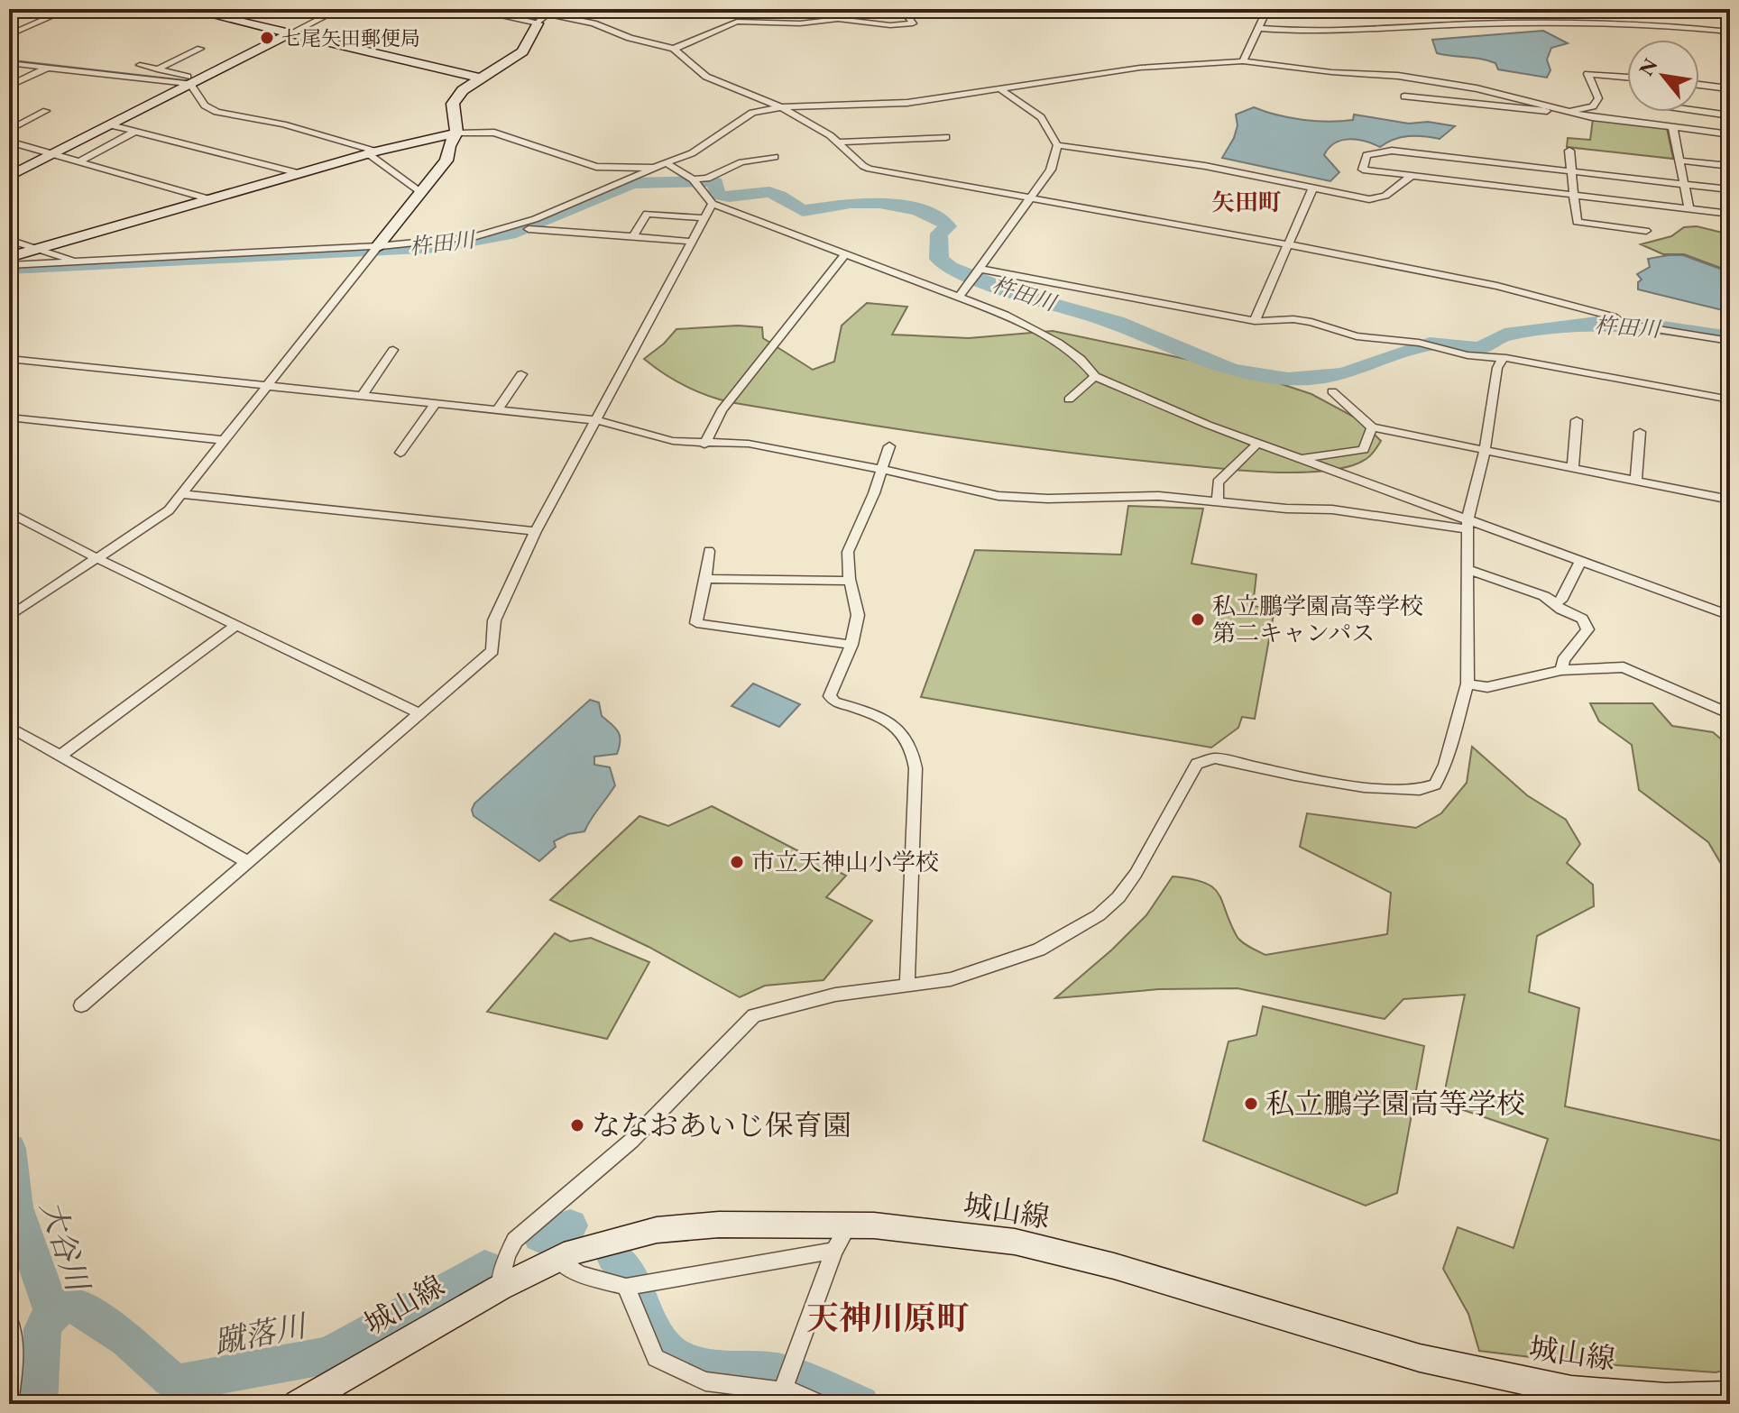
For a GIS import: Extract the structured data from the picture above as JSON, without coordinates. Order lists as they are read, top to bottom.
{
  "streets": {
    "street": ["城山線"]
  },
  "districts": ["矢田町", "天神川原町"],
  "water": ["杵田川", "大谷川", "蹴落川"],
  "places": [
    "七尾矢田郵便局",
    "私立鵬学園高等学校 第二キャンパス",
    "市立天神山小学校",
    "私立鵬学園高等学校",
    "ななおあいじ保育園"
  ],
  "north": "top left"
}
